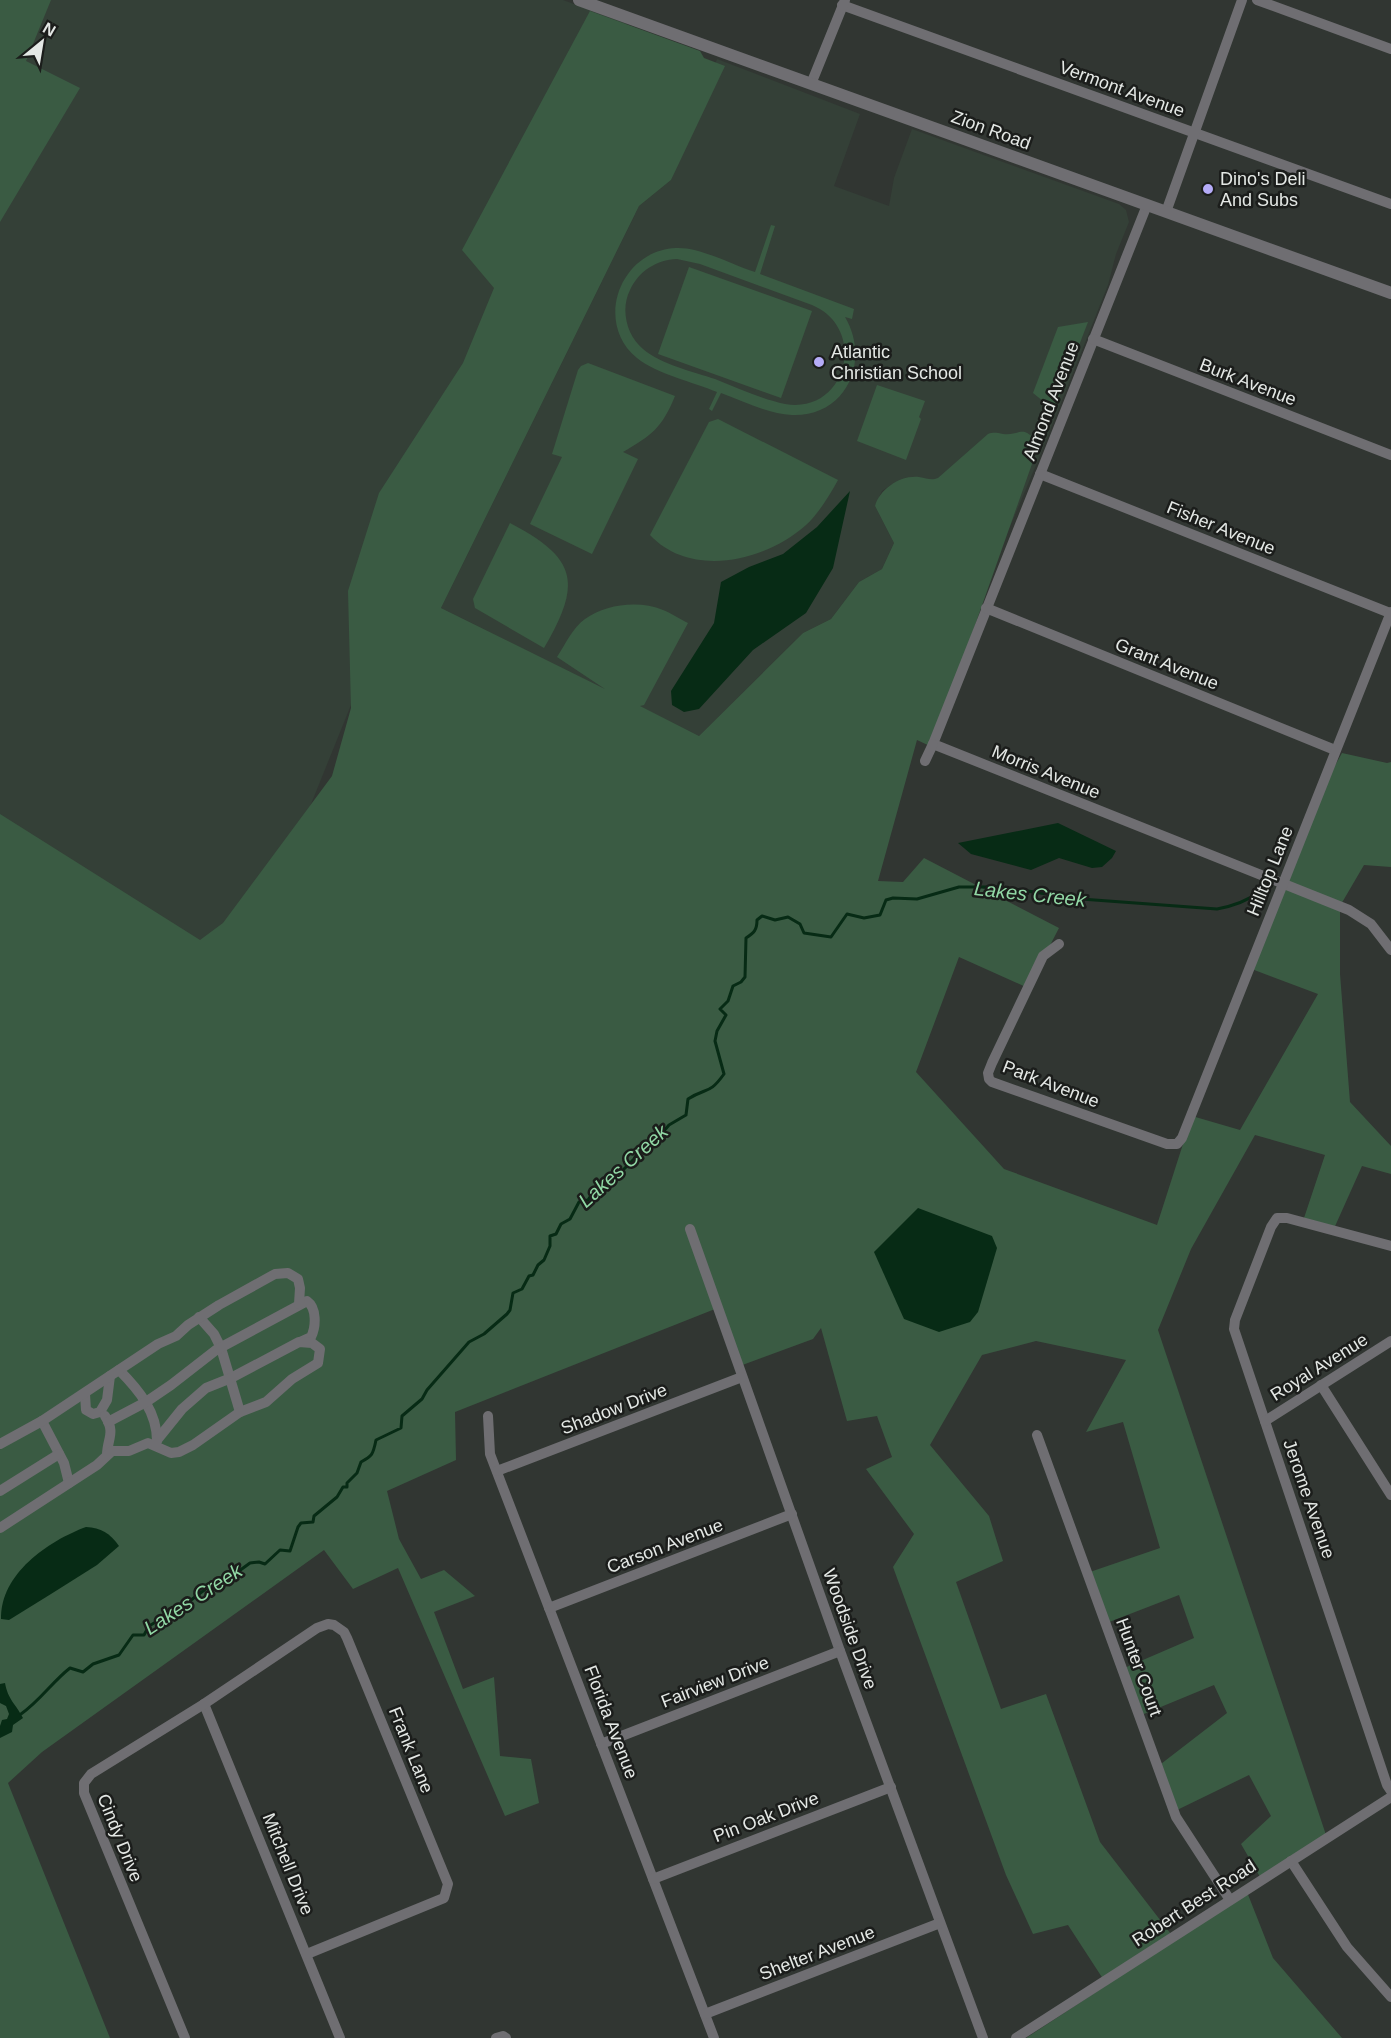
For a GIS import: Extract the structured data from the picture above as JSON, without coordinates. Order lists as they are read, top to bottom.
{
  "streets": {
    "street": [
      "Vermont Avenue",
      "Zion Road",
      "Burk Avenue",
      "Almond Avenue",
      "Fisher Avenue",
      "Grant Avenue",
      "Morris Avenue",
      "Hilltop Lane",
      "Park Avenue",
      "Royal Avenue",
      "Shadow Drive",
      "Jerome Avenue",
      "Carson Avenue",
      "Woodside Drive",
      "Hunter Court",
      "Fairview Drive",
      "Florida Avenue",
      "Frank Lane",
      "Pin Oak Drive",
      "Cindy Drive",
      "Mitchell Drive",
      "Robert Best Road",
      "Shelter Avenue"
    ]
  },
  "crossings": [
    ["Zion Road", "Almond Avenue"],
    ["Burk Avenue", "Almond Avenue"],
    ["Almond Avenue", "Fisher Avenue"],
    ["Almond Avenue", "Grant Avenue"],
    ["Fisher Avenue", "Hilltop Lane"],
    ["Grant Avenue", "Hilltop Lane"],
    ["Morris Avenue", "Hilltop Lane"],
    ["Hilltop Lane", "Park Avenue"],
    ["Royal Avenue", "Jerome Avenue"],
    ["Shadow Drive", "Woodside Drive"],
    ["Shadow Drive", "Florida Avenue"],
    ["Carson Avenue", "Woodside Drive"],
    ["Carson Avenue", "Florida Avenue"],
    ["Woodside Drive", "Fairview Drive"],
    ["Woodside Drive", "Pin Oak Drive"],
    ["Woodside Drive", "Shelter Avenue"],
    ["Hunter Court", "Robert Best Road"],
    ["Fairview Drive", "Florida Avenue"],
    ["Florida Avenue", "Pin Oak Drive"],
    ["Florida Avenue", "Shelter Avenue"],
    ["Frank Lane", "Cindy Drive"],
    ["Frank Lane", "Mitchell Drive"],
    ["Cindy Drive", "Mitchell Drive"]
  ],
  "water": ["Lakes Creek"],
  "places": ["Dino's Deli And Subs", "Atlantic Christian School"],
  "north": "top right"
}
